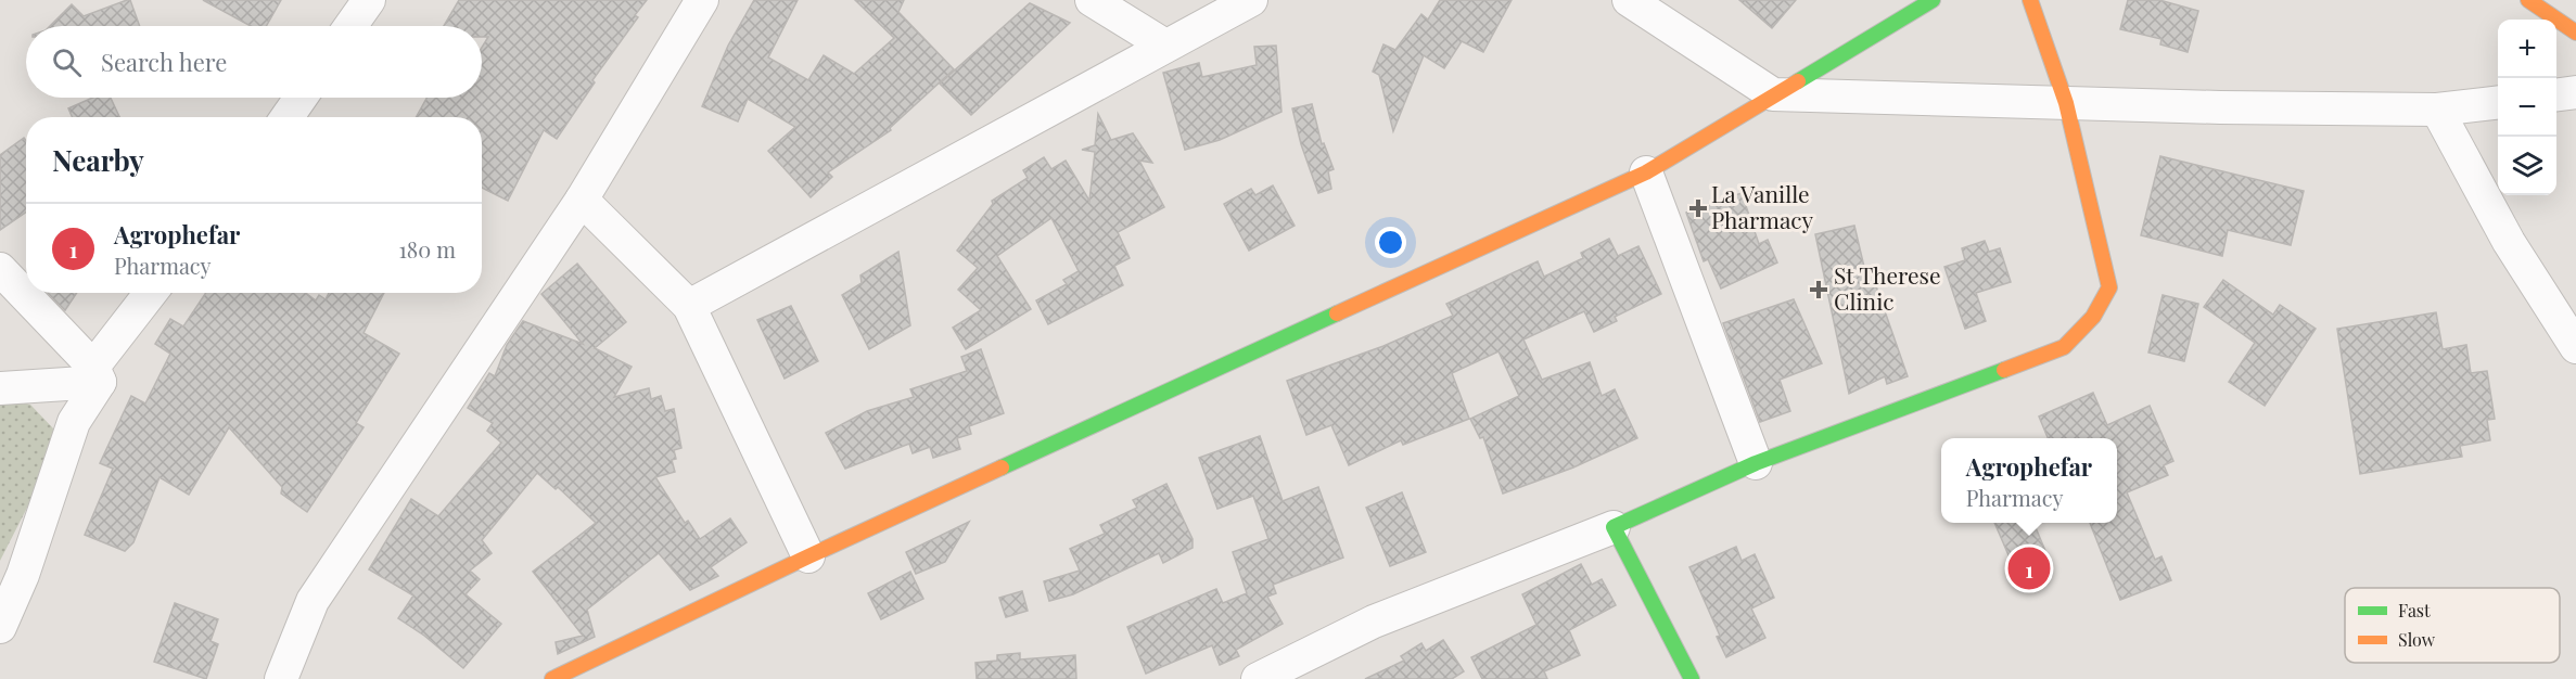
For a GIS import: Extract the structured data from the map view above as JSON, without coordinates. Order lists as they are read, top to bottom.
{
  "places": {
    "health": ["La Vanille Pharmacy", "St Therese Clinic"]
  },
  "legend": ["Fast", "Slow"],
  "page": {
    "map_buttons": ["+", "−"],
    "search": "Search here",
    "heading": "Nearby",
    "list": [
      {
        "mark": "1",
        "name": "Agrophefar",
        "note": "Pharmacy",
        "value": "180 m"
      }
    ],
    "popup": ["Agrophefar", "Pharmacy"],
    "pins": "1"
  }
}
